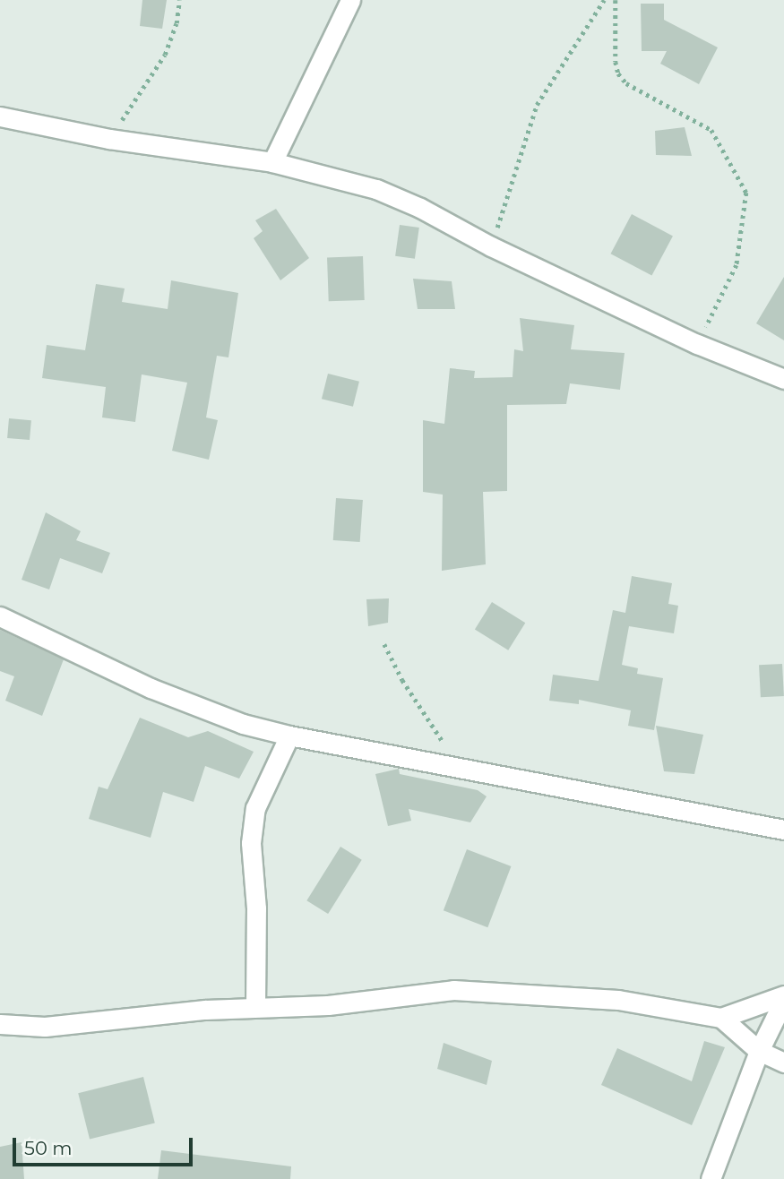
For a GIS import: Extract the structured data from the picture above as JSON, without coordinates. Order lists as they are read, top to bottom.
{
  "scale_bar": "50 m"
}
